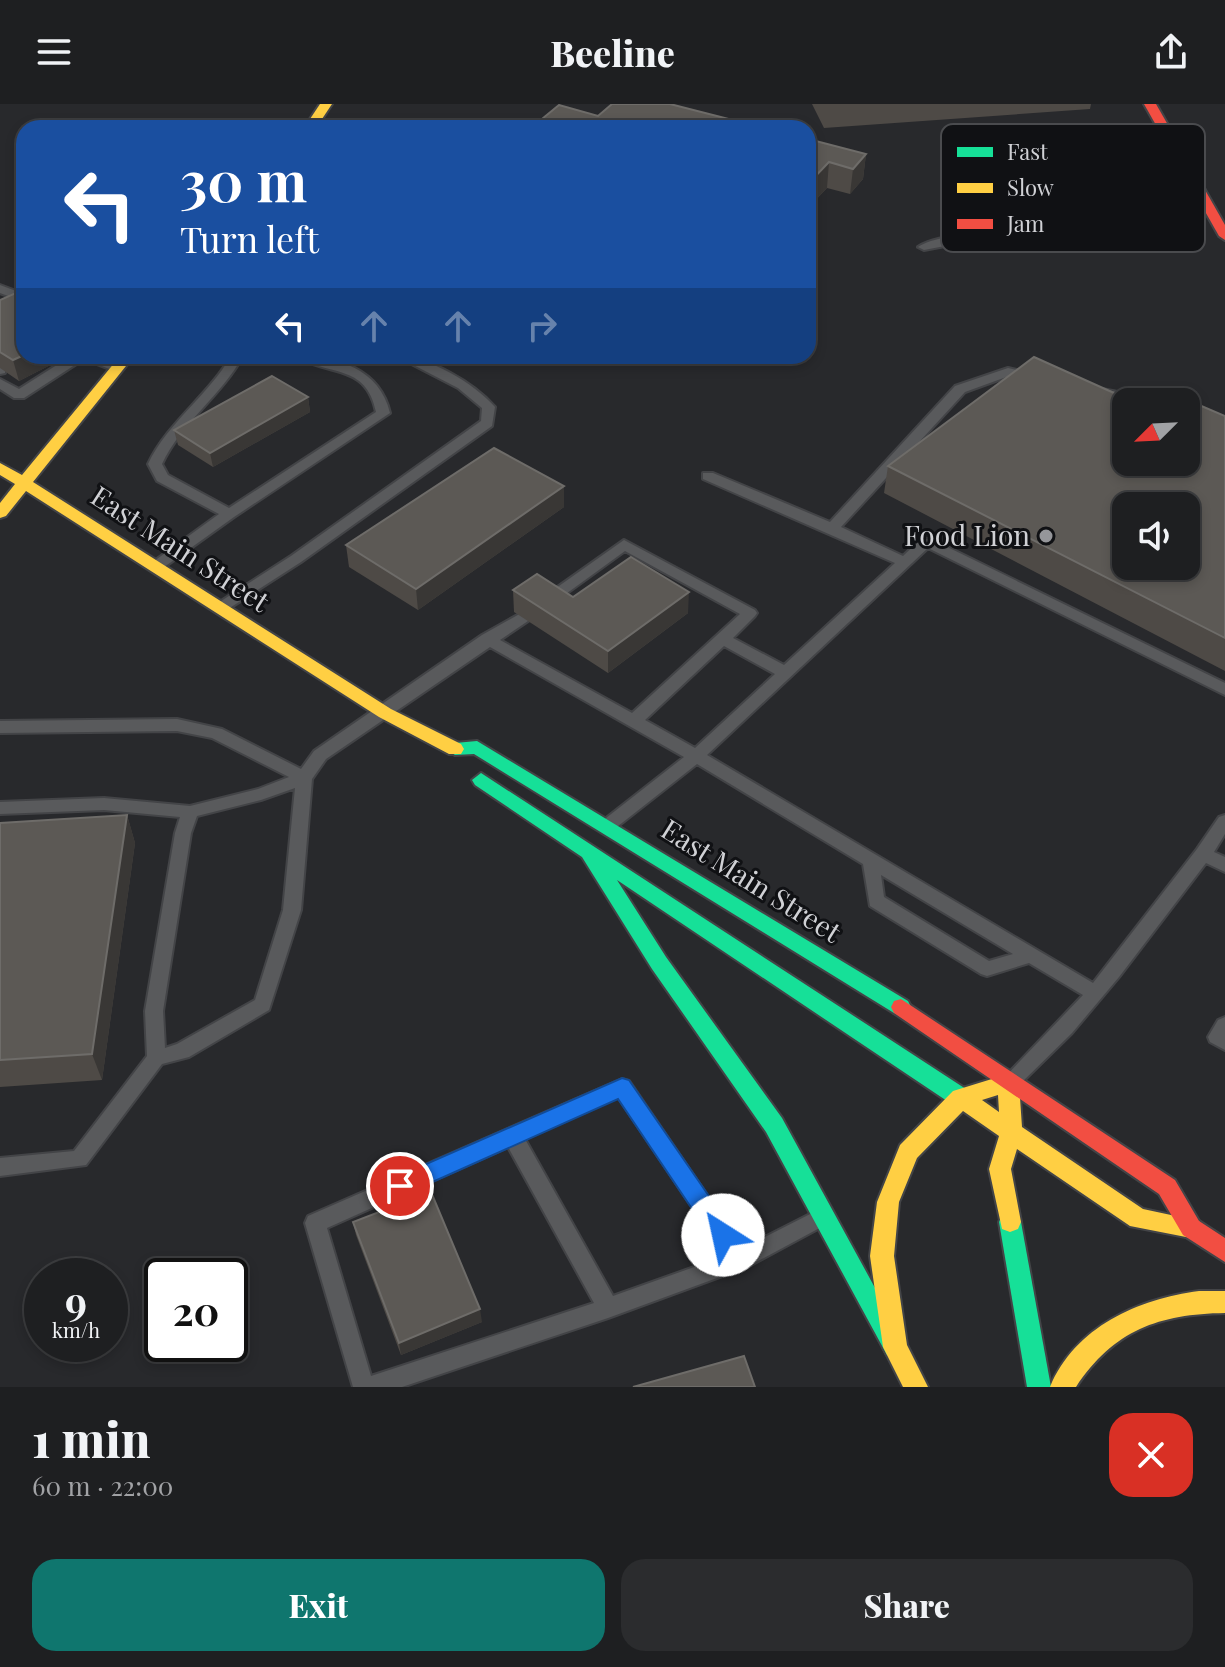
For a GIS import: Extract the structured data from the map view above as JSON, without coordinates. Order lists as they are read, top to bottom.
{
  "streets": {
    "main road": ["East Main Street"]
  },
  "places": ["Food Lion"],
  "legend": ["Fast", "Slow", "Jam"],
  "north": "bottom left",
  "page": {
    "header": "Beeline",
    "turn": ["30 m", "Turn left"],
    "speed": "9 km/h",
    "limit": "20",
    "heading": ["1 min", "60 m · 22:00"],
    "buttons": ["Exit", "Share"]
  }
}
